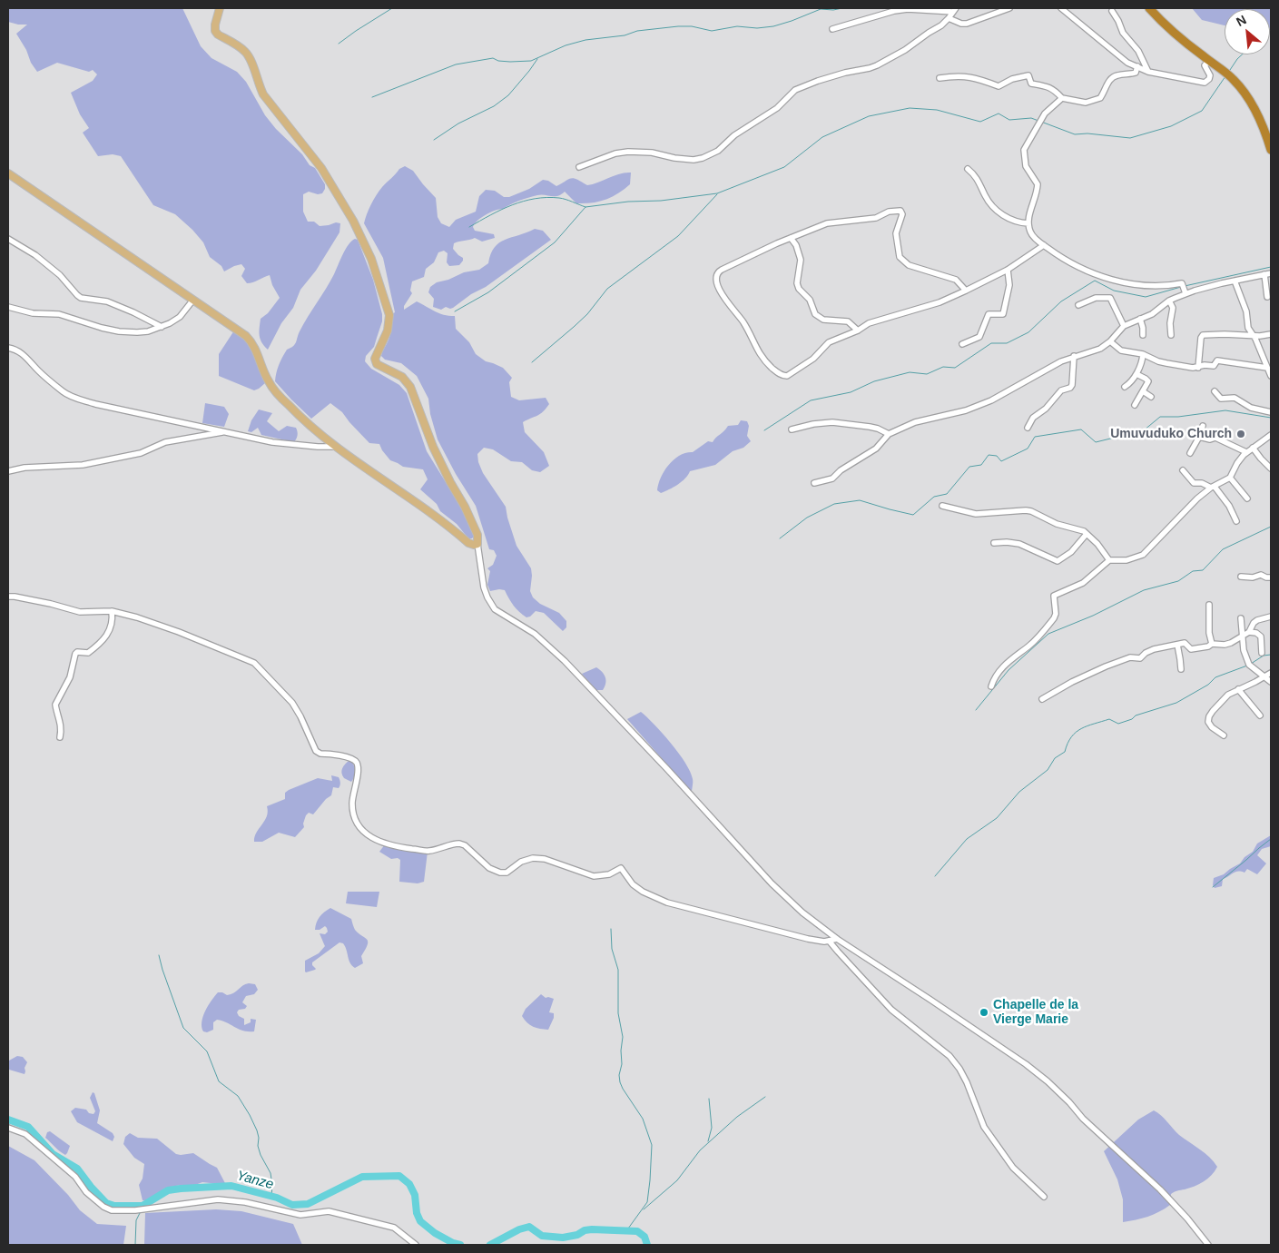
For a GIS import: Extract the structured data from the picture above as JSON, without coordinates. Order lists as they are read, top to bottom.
{
  "water": ["Yanze"],
  "places": ["Umuvuduko Church", "Chapelle de la Vierge Marie"],
  "north": "top left"
}
